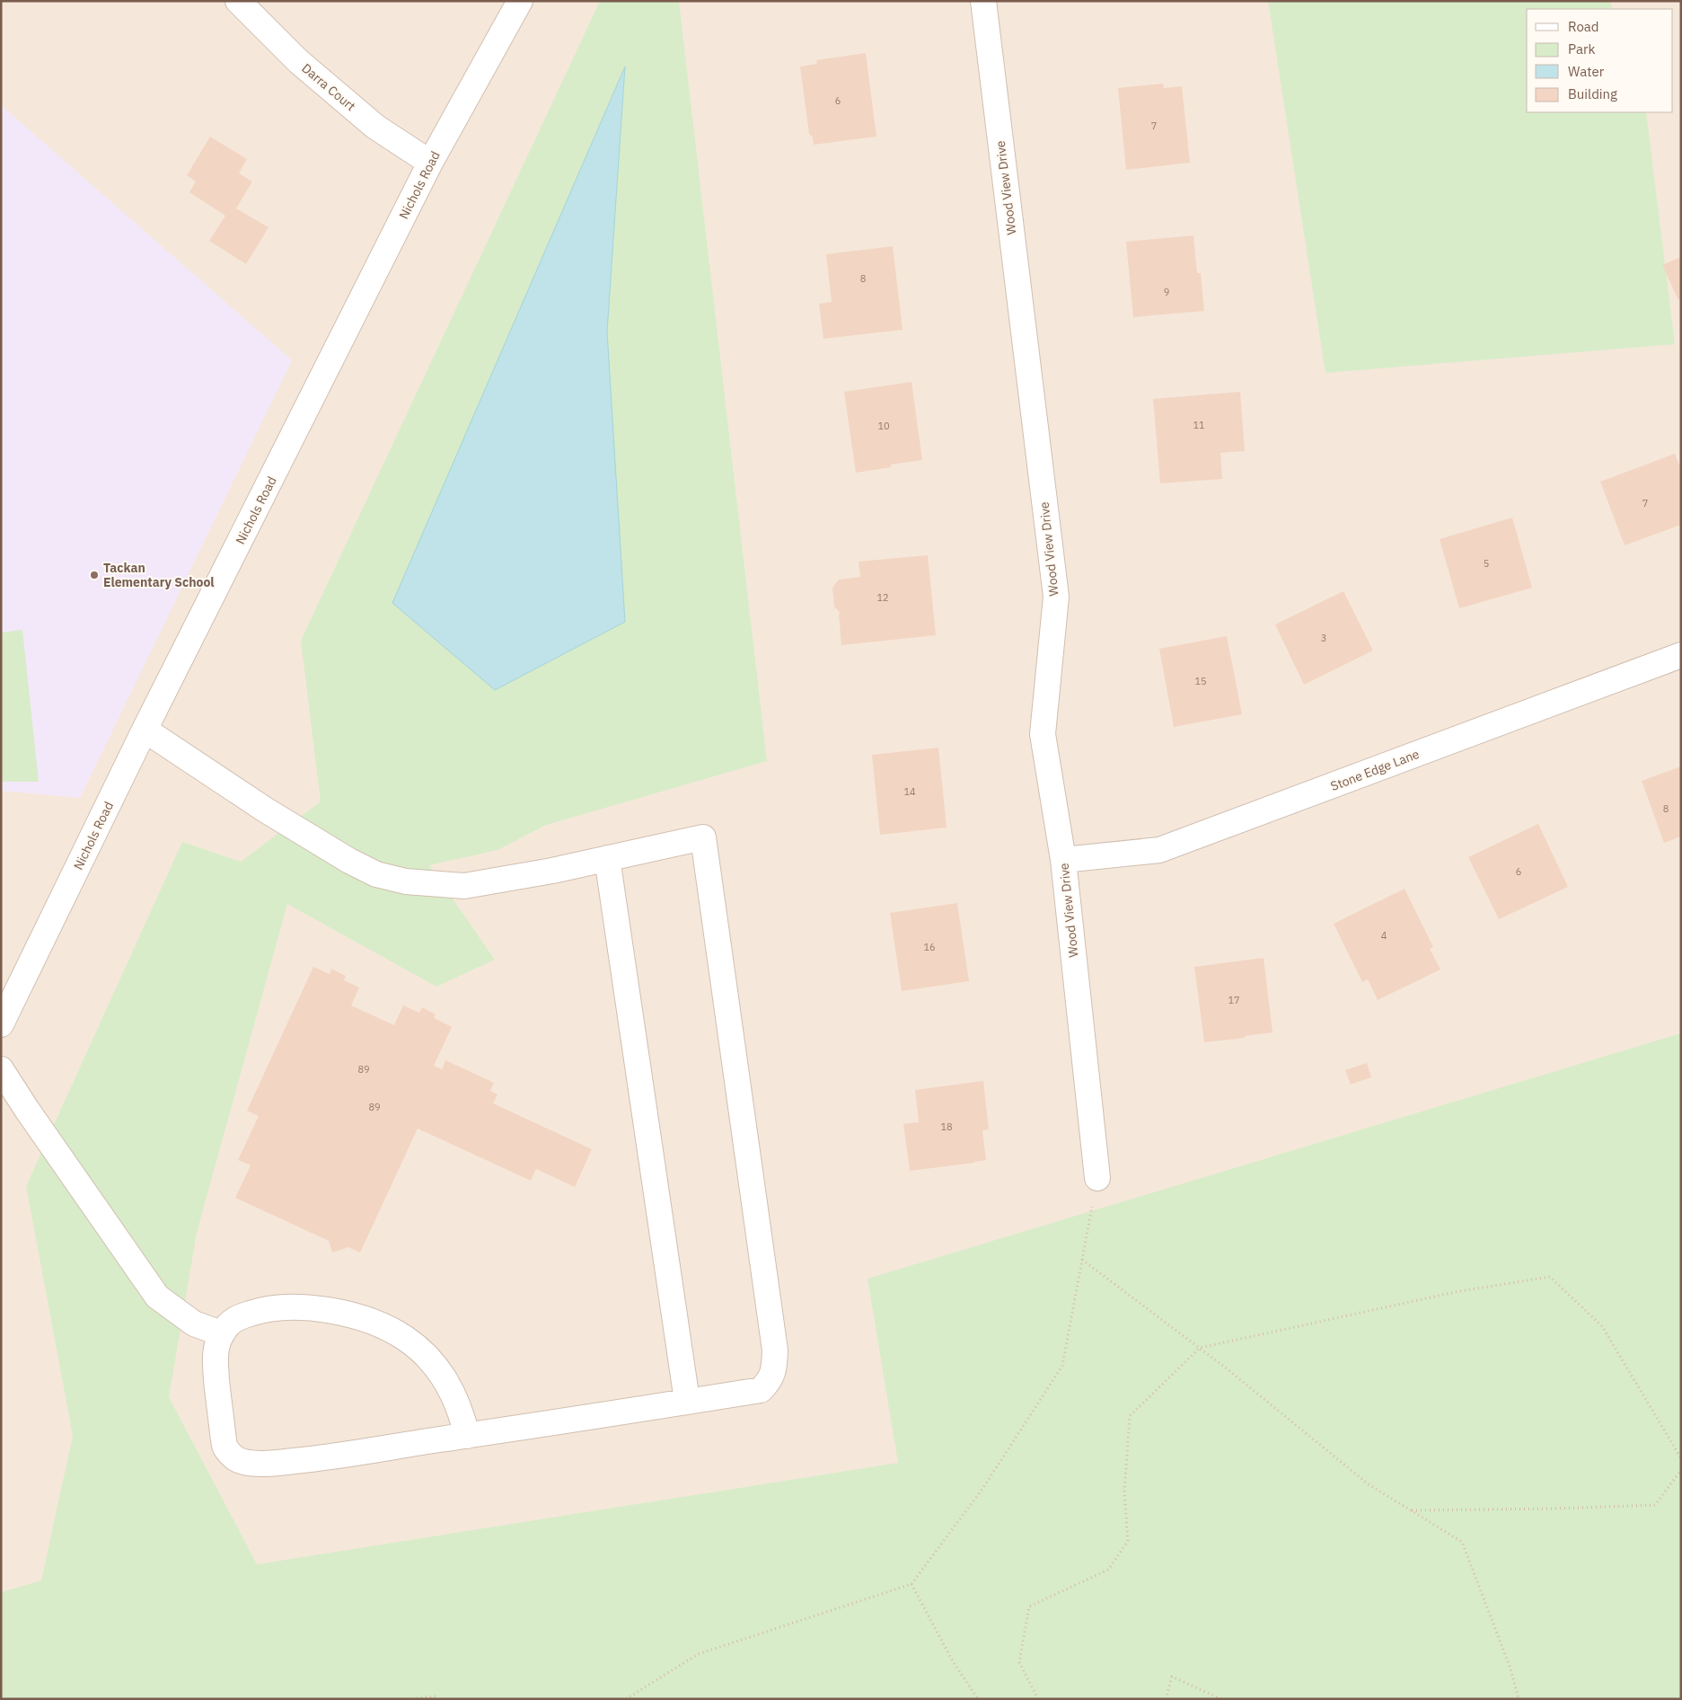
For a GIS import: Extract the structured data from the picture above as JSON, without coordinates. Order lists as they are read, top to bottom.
{
  "streets": {
    "street": [
      "Darra Court",
      "Nichols Road",
      "Wood View Drive",
      "Stone Edge Lane"
    ]
  },
  "crossings": [
    ["Darra Court", "Nichols Road"],
    ["Wood View Drive", "Stone Edge Lane"]
  ],
  "places": ["Tackan Elementary School"],
  "house_numbers": [
    "6",
    "7",
    "8",
    "9",
    "11",
    "10",
    "7",
    "5",
    "12",
    "3",
    "15",
    "14",
    "8",
    "6",
    "4",
    "16",
    "17",
    "89",
    "89",
    "18"
  ],
  "legend": [
    "Road",
    "Park",
    "Water",
    "Building"
  ]
}
